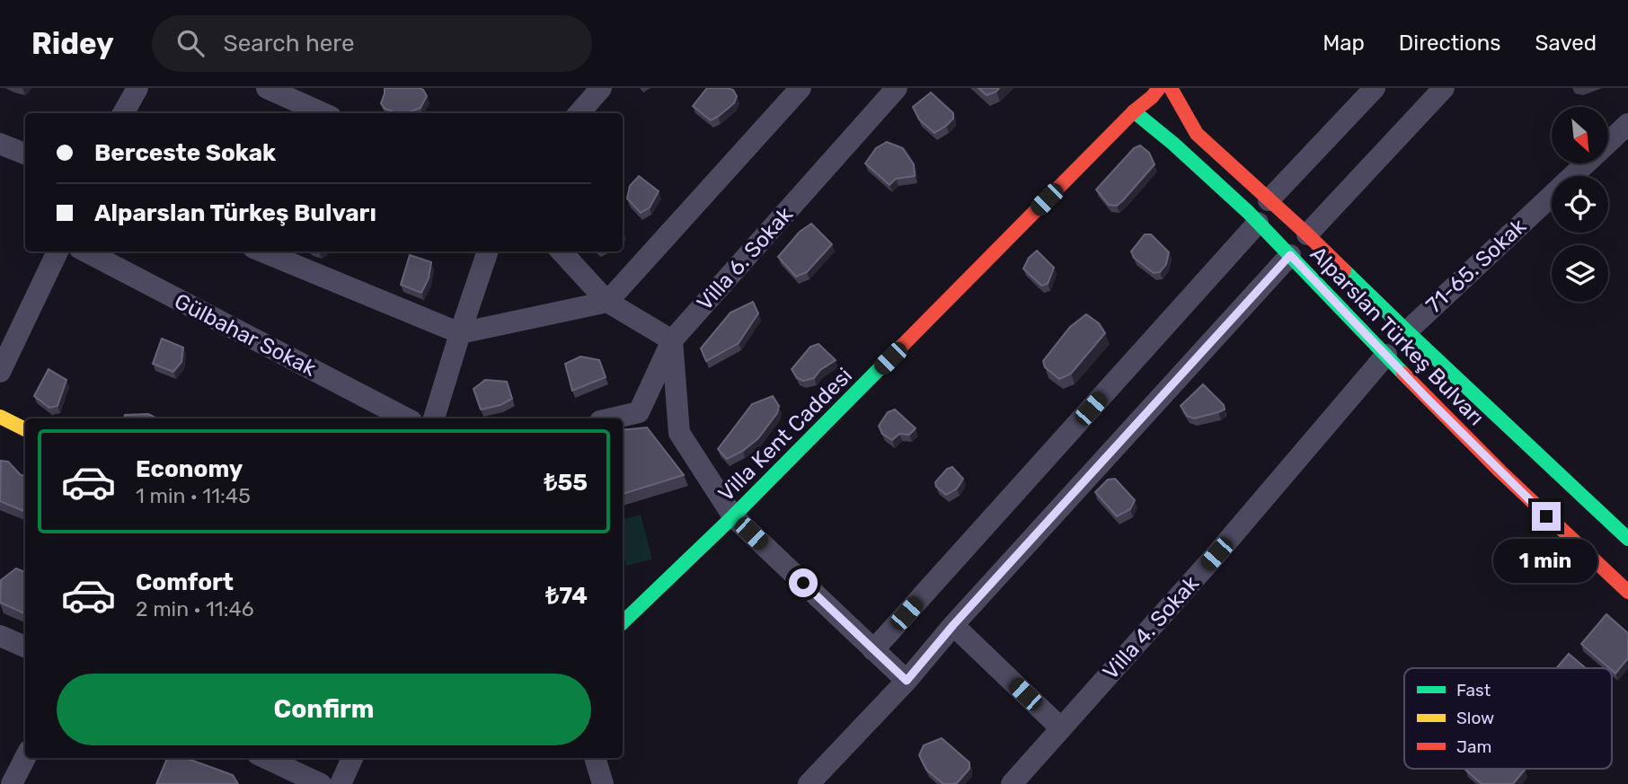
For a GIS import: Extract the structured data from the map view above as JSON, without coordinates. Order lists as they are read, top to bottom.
{
  "streets": {
    "street": [
      "Villa 6. Sokak",
      "71-65. Sokak",
      "Gülbahar Sokak",
      "Alparslan Türkeş Bulvarı",
      "Villa Kent Caddesi",
      "Villa 4. Sokak"
    ]
  },
  "crossings": [
    ["71-65. Sokak", "Alparslan Türkeş Bulvarı"],
    ["Alparslan Türkeş Bulvarı", "Villa Kent Caddesi"],
    ["Alparslan Türkeş Bulvarı", "Villa 4. Sokak"]
  ],
  "legend": ["Fast", "Slow", "Jam"],
  "north": "bottom right",
  "page": {
    "header": "Ridey",
    "search": "Search here",
    "nav": ["Map", "Directions", "Saved"],
    "banner": ["Berceste Sokak", "Alparslan Türkeş Bulvarı"],
    "list": [
      {
        "name": "Economy",
        "note": "1 min · 11:45",
        "value": "₺55"
      },
      {
        "name": "Comfort",
        "note": "2 min · 11:46",
        "value": "₺74"
      }
    ],
    "bubble": "1 min",
    "buttons": "Confirm"
  }
}
